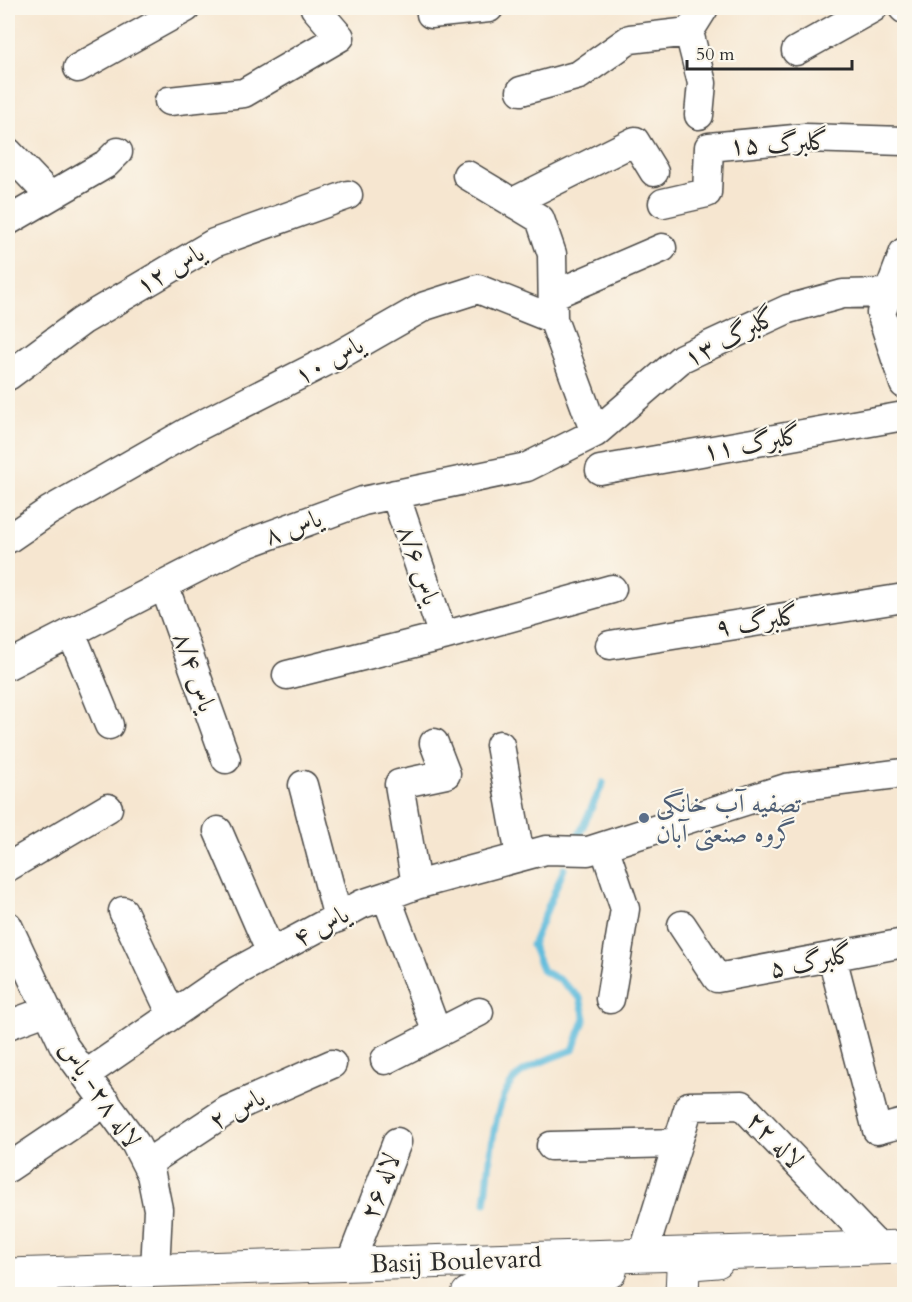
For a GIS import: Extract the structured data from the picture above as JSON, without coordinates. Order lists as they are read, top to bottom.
{
  "streets": {
    "main road": ["Basij Boulevard"],
    "street": [
      "گلبرگ ۱۵",
      "یاس ۱۲",
      "گلبرگ ۱۳",
      "یاس ۱۰",
      "گلبرگ ۱۱",
      "یاس ۸",
      "یاس ۸/۶",
      "گلبرگ ۹",
      "یاس ۸/۴",
      "یاس ۴",
      "گلبرگ ۵",
      "لاله ۲۸- یاس",
      "یاس ۲",
      "لاله ۲۲",
      "لاله ۲۶"
    ]
  },
  "crossings": [
    ["گلبرگ ۱۳", "یاس ۸"],
    ["یاس ۸", "یاس ۸/۶"],
    ["یاس ۸", "یاس ۸/۴"],
    ["یاس ۴", "لاله ۲۸- یاس"],
    ["لاله ۲۸- یاس", "یاس ۲"],
    ["لاله ۲۸- یاس", "Basij Boulevard"],
    ["لاله ۲۲", "Basij Boulevard"],
    ["لاله ۲۶", "Basij Boulevard"]
  ],
  "places": ["تصفیه آب خانگی گروه صنعتی آبان"],
  "scale_bar": "50 m"
}
